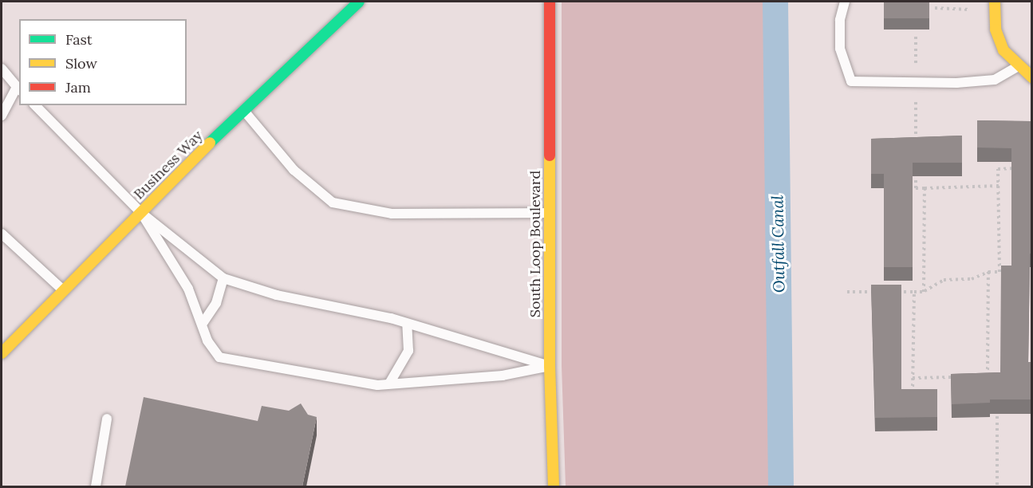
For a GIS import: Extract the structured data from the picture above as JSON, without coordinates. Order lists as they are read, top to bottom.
{
  "streets": {
    "street": ["Business Way", "South Loop Boulevard"]
  },
  "water": ["Outfall Canal"],
  "legend": ["Fast", "Slow", "Jam"]
}
